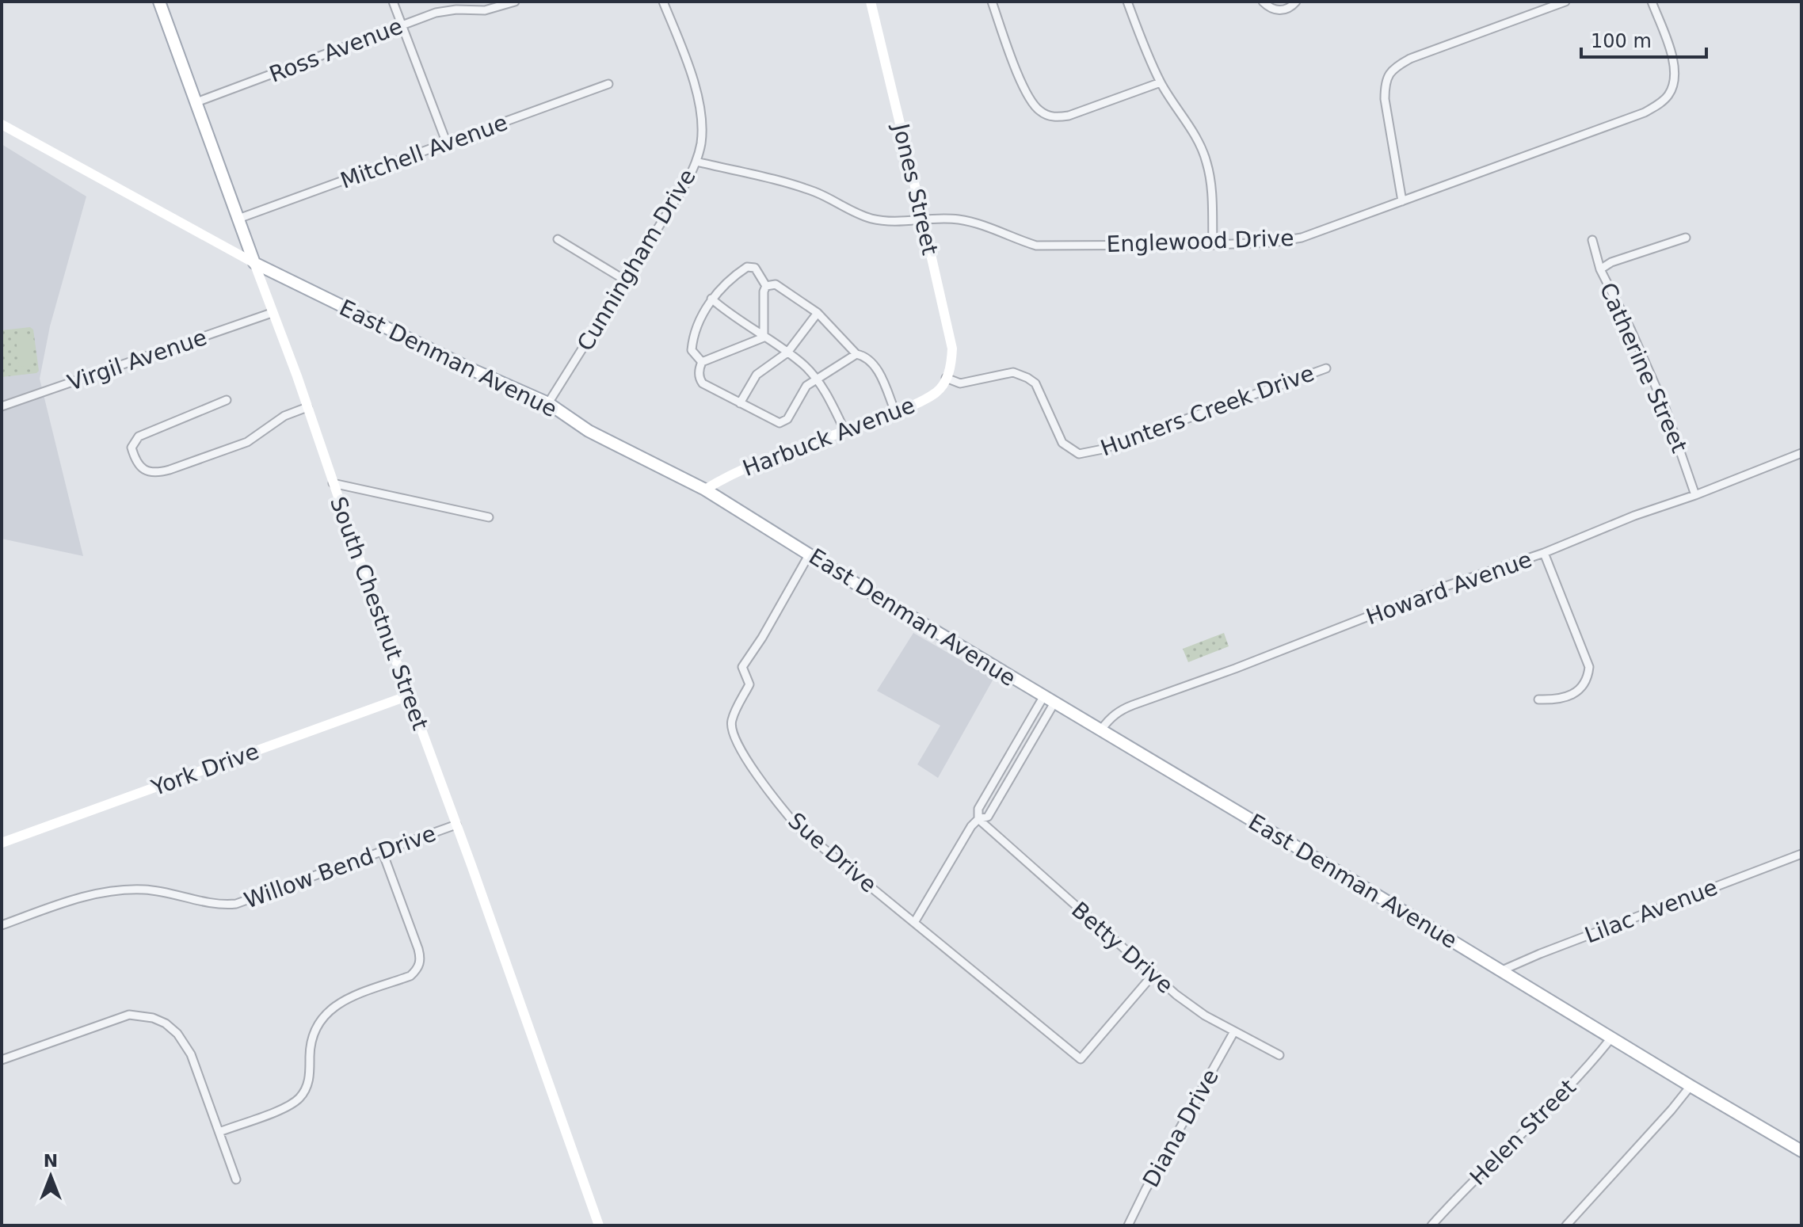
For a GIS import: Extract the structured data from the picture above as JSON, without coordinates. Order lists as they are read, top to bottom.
{
  "streets": {
    "main road": [
      "Jones Street",
      "East Denman Avenue",
      "Harbuck Avenue",
      "South Chestnut Street",
      "York Drive"
    ],
    "street": [
      "Ross Avenue",
      "Mitchell Avenue",
      "Englewood Drive",
      "Cunningham Drive",
      "Virgil Avenue",
      "Catherine Street",
      "Hunters Creek Drive",
      "Howard Avenue",
      "Sue Drive",
      "Willow Bend Drive",
      "Lilac Avenue",
      "Betty Drive",
      "Diana Drive",
      "Helen Street"
    ]
  },
  "crossings": [
    ["Ross Avenue", "South Chestnut Street"],
    ["Mitchell Avenue", "South Chestnut Street"],
    ["Jones Street", "Englewood Drive"],
    ["Jones Street", "Hunters Creek Drive"],
    ["Jones Street", "Harbuck Avenue"],
    ["Englewood Drive", "Cunningham Drive"],
    ["Cunningham Drive", "East Denman Avenue"],
    ["East Denman Avenue", "Harbuck Avenue"],
    ["East Denman Avenue", "Howard Avenue"],
    ["East Denman Avenue", "South Chestnut Street"],
    ["East Denman Avenue", "Sue Drive"],
    ["East Denman Avenue", "Lilac Avenue"],
    ["East Denman Avenue", "Helen Street"],
    ["Virgil Avenue", "South Chestnut Street"],
    ["Catherine Street", "Howard Avenue"],
    ["Hunters Creek Drive", "Harbuck Avenue"],
    ["South Chestnut Street", "York Drive"],
    ["South Chestnut Street", "Willow Bend Drive"],
    ["Sue Drive", "Betty Drive"],
    ["Betty Drive", "Diana Drive"]
  ],
  "scale_bar": "100 m",
  "north": "top"
}
